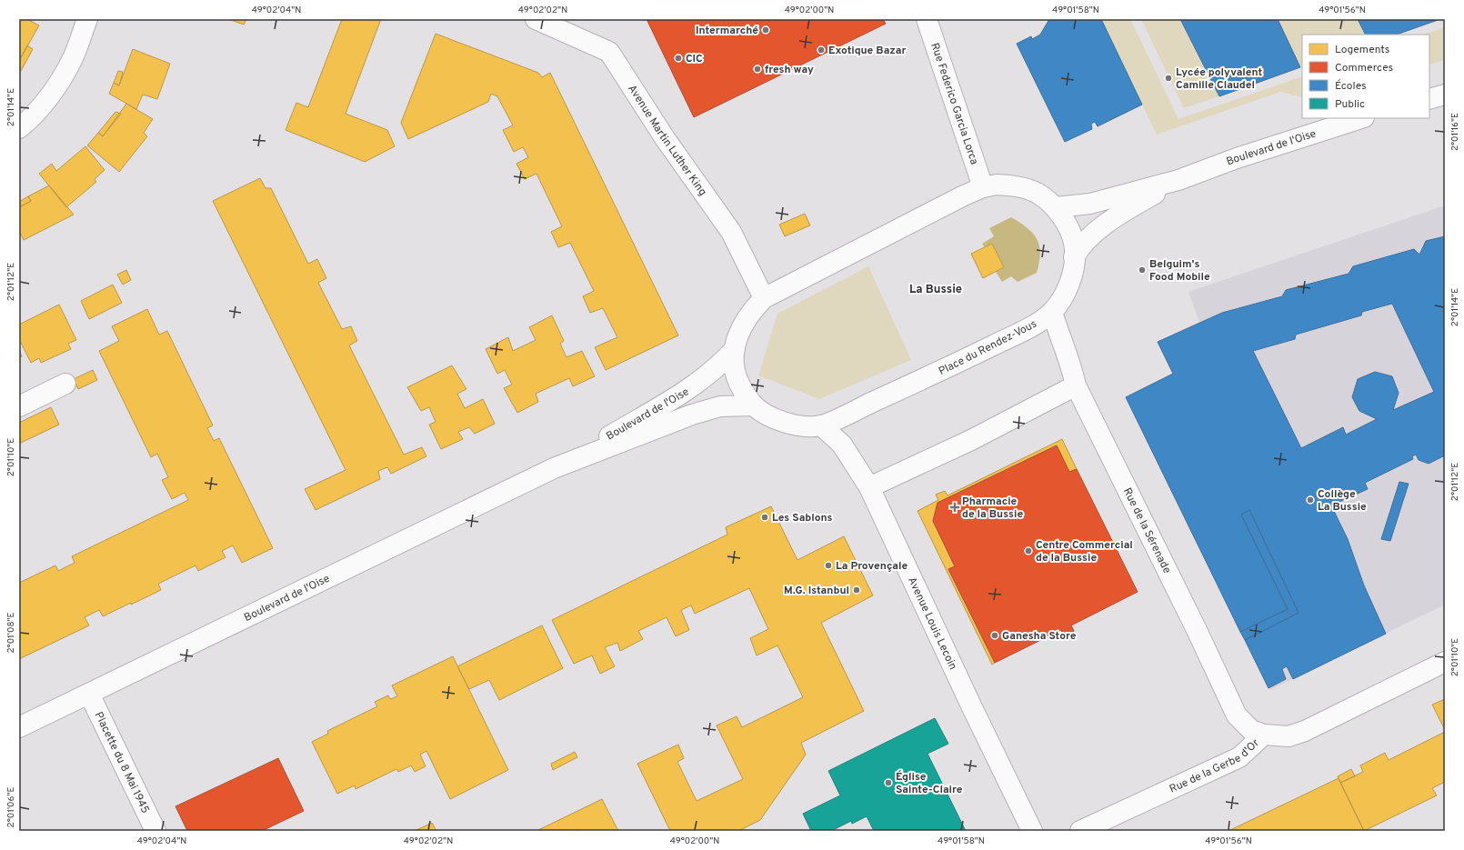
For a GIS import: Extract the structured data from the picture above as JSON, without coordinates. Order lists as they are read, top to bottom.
{
  "streets": {
    "street": [
      "Rue Federico Garcia Lorca",
      "Avenue Martin Luther King",
      "Boulevard de l'Oise",
      "Place du Rendez-Vous",
      "Rue de la Sérenade",
      "Avenue Louis Lecoin",
      "Placette du 8 Mai 1945",
      "Rue de la Gerbe d'Or"
    ]
  },
  "crossings": [
    ["Rue Federico Garcia Lorca", "Place du Rendez-Vous"],
    ["Avenue Martin Luther King", "Place du Rendez-Vous"],
    ["Boulevard de l'Oise", "Place du Rendez-Vous"],
    ["Boulevard de l'Oise", "Placette du 8 Mai 1945"],
    ["Place du Rendez-Vous", "Rue de la Sérenade"],
    ["Place du Rendez-Vous", "Avenue Louis Lecoin"],
    ["Rue de la Sérenade", "Rue de la Gerbe d'Or"]
  ],
  "districts": ["La Bussie"],
  "places": {
    "other": [
      "Intermarché",
      "Exotique Bazar",
      "CIC",
      "fresh way",
      "Lycée polyvalent Camille Claudel",
      "Belguim's Food Mobile",
      "Collège La Bussie",
      "Les Sablons",
      "Centre Commercial de la Bussie",
      "La Provençale",
      "M.G. Istanbul",
      "Ganesha Store",
      "Église Sainte-Claire"
    ],
    "health": ["Pharmacie de la Bussie"]
  },
  "legend": [
    "Logements",
    "Commerces",
    "Écoles",
    "Public"
  ],
  "coordinates": [
    "49°02'04\"N",
    "49°02'02\"N",
    "49°02'00\"N",
    "49°01'58\"N",
    "49°01'56\"N",
    "2°01'14\"E",
    "2°01'16\"E",
    "2°01'12\"E",
    "2°01'10\"E",
    "2°01'08\"E",
    "2°01'06\"E"
  ]
}
